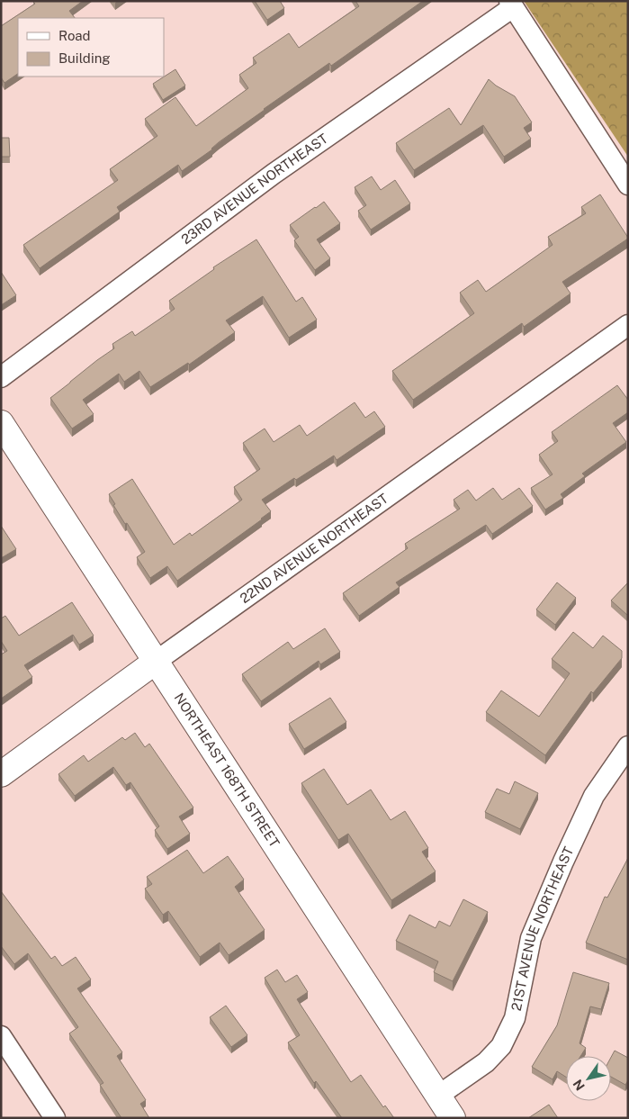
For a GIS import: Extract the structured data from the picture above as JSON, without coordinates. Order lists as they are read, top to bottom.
{
  "streets": {
    "street": [
      "23RD AVENUE NORTHEAST",
      "22ND AVENUE NORTHEAST",
      "NORTHEAST 168TH STREET",
      "21ST AVENUE NORTHEAST"
    ]
  },
  "crossings": [
    ["22ND AVENUE NORTHEAST", "NORTHEAST 168TH STREET"],
    ["NORTHEAST 168TH STREET", "21ST AVENUE NORTHEAST"]
  ],
  "legend": ["Road", "Building"],
  "north": "bottom left"
}
